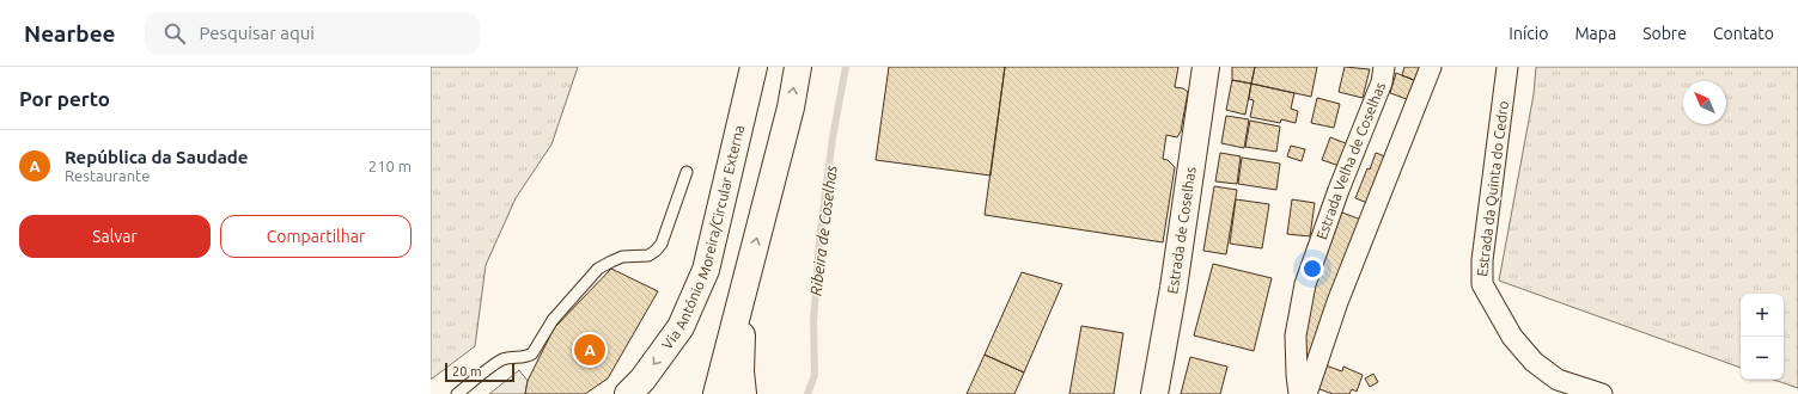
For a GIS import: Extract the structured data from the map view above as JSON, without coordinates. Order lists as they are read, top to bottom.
{
  "streets": {
    "main road": ["Estrada de Coselhas", "Via António Moreira/Circular Externa"],
    "street": ["Estrada Velha de Coselhas", "Estrada da Quinta do Cedro"]
  },
  "water": ["Ribeira de Coselhas"],
  "scale_bar": "20 m",
  "north": "top left",
  "page": {
    "header": "Nearbee",
    "search": "Pesquisar aqui",
    "nav": [
      "Início",
      "Mapa",
      "Sobre",
      "Contato"
    ],
    "heading": "Por perto",
    "list": [
      {
        "mark": "A",
        "name": "República da Saudade",
        "note": "Restaurante",
        "value": "210 m"
      }
    ],
    "buttons": ["Salvar", "Compartilhar"],
    "map_buttons": ["+", "−"],
    "pins": "A",
    "scale": "20 m"
  }
}
